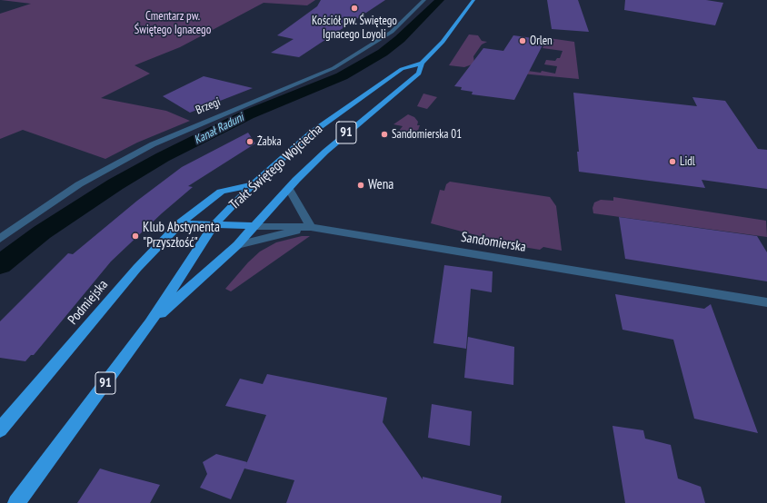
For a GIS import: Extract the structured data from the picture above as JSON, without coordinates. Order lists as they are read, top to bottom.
{
  "streets": {
    "main road": [
      "91",
      "Trakt Świętego Wojciecha",
      "Sandomierska",
      "Podmiejska"
    ],
    "street": ["Brzegi"]
  },
  "crossings": [
    ["Trakt Świętego Wojciecha", "Sandomierska"],
    ["Trakt Świętego Wojciecha", "Podmiejska"]
  ],
  "water": ["Kanał Raduni"],
  "parks": ["Cmentarz pw. Świętego Ignacego"],
  "places": [
    "Kościół pw. Świętego Ignacego Loyoli",
    "Orlen",
    "Sandomierska 01",
    "Żabka",
    "Lidl",
    "Wena",
    "Klub Abstynenta \"Przyszłość\""
  ]
}
